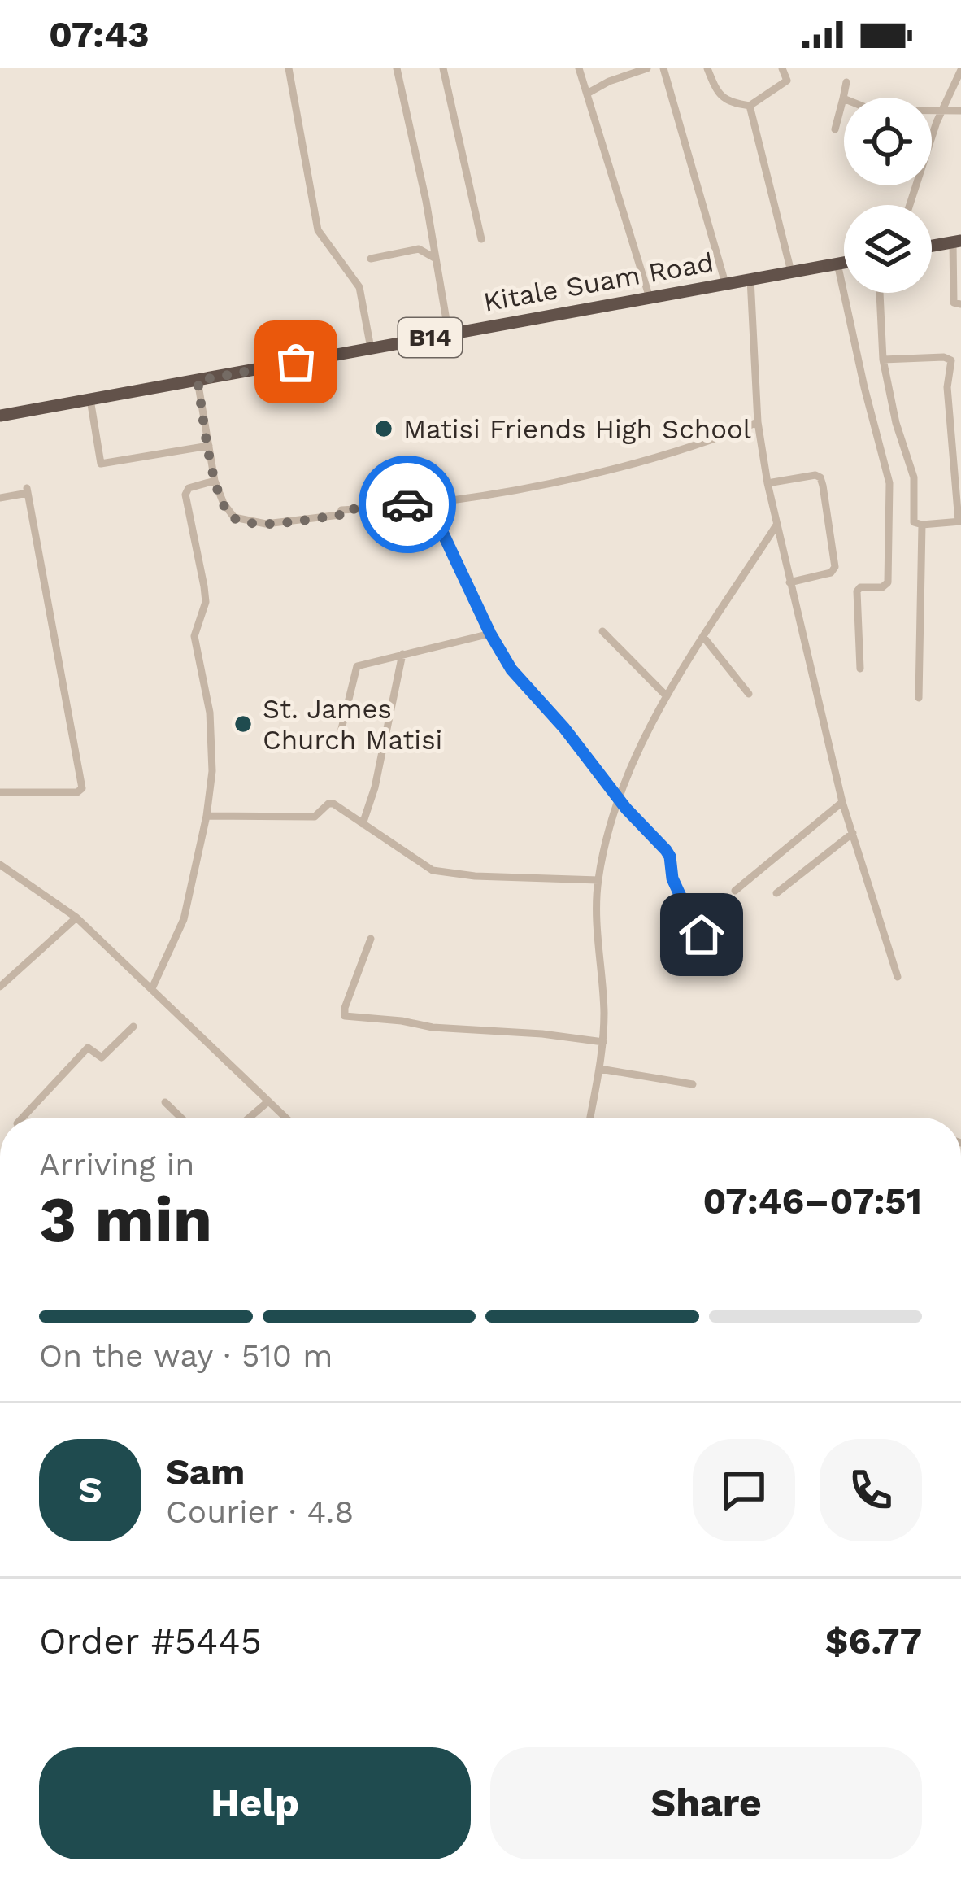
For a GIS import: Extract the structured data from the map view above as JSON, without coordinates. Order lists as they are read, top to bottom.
{
  "streets": {
    "highway": ["Kitale Suam Road", "B14"]
  },
  "places": ["Matisi Friends High School", "St. James Church Matisi"],
  "page": {
    "status": "07:43",
    "heading": ["3 min", "Arriving in", "07:46–07:51"],
    "panel": [
      "Sam",
      "Courier · 4.8",
      "Order #5445",
      "$6.77"
    ],
    "bar": "On the way · 510 m",
    "round": "S",
    "buttons": ["Help", "Share"]
  }
}
